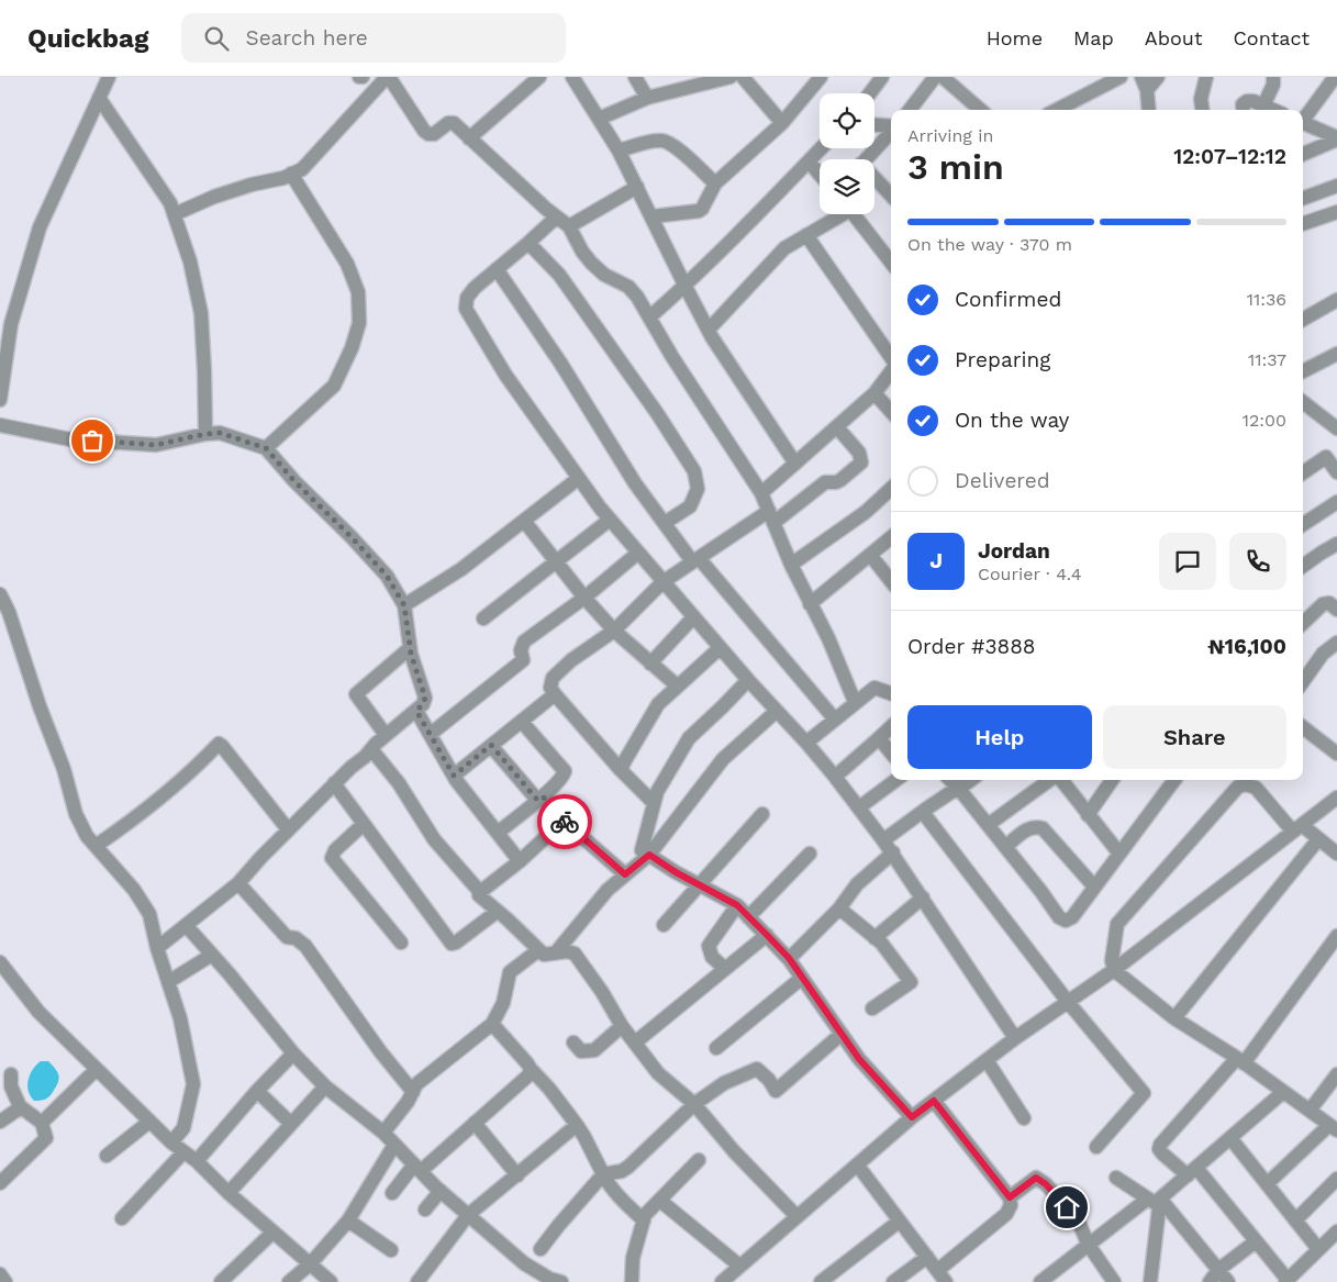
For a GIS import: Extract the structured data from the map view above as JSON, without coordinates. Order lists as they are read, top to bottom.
{
  "page": {
    "header": "Quickbag",
    "search": "Search here",
    "nav": [
      "Home",
      "Map",
      "About",
      "Contact"
    ],
    "heading": ["3 min", "Arriving in", "12:07–12:12"],
    "panel": [
      "Jordan",
      "Courier · 4.4",
      "Order #3888",
      "₦16,100"
    ],
    "bar": "On the way · 370 m",
    "list": [
      ["Confirmed", "11:36"],
      ["Preparing", "11:37"],
      ["On the way", "12:00"],
      "Delivered"
    ],
    "round": "J",
    "buttons": ["Help", "Share"]
  }
}
